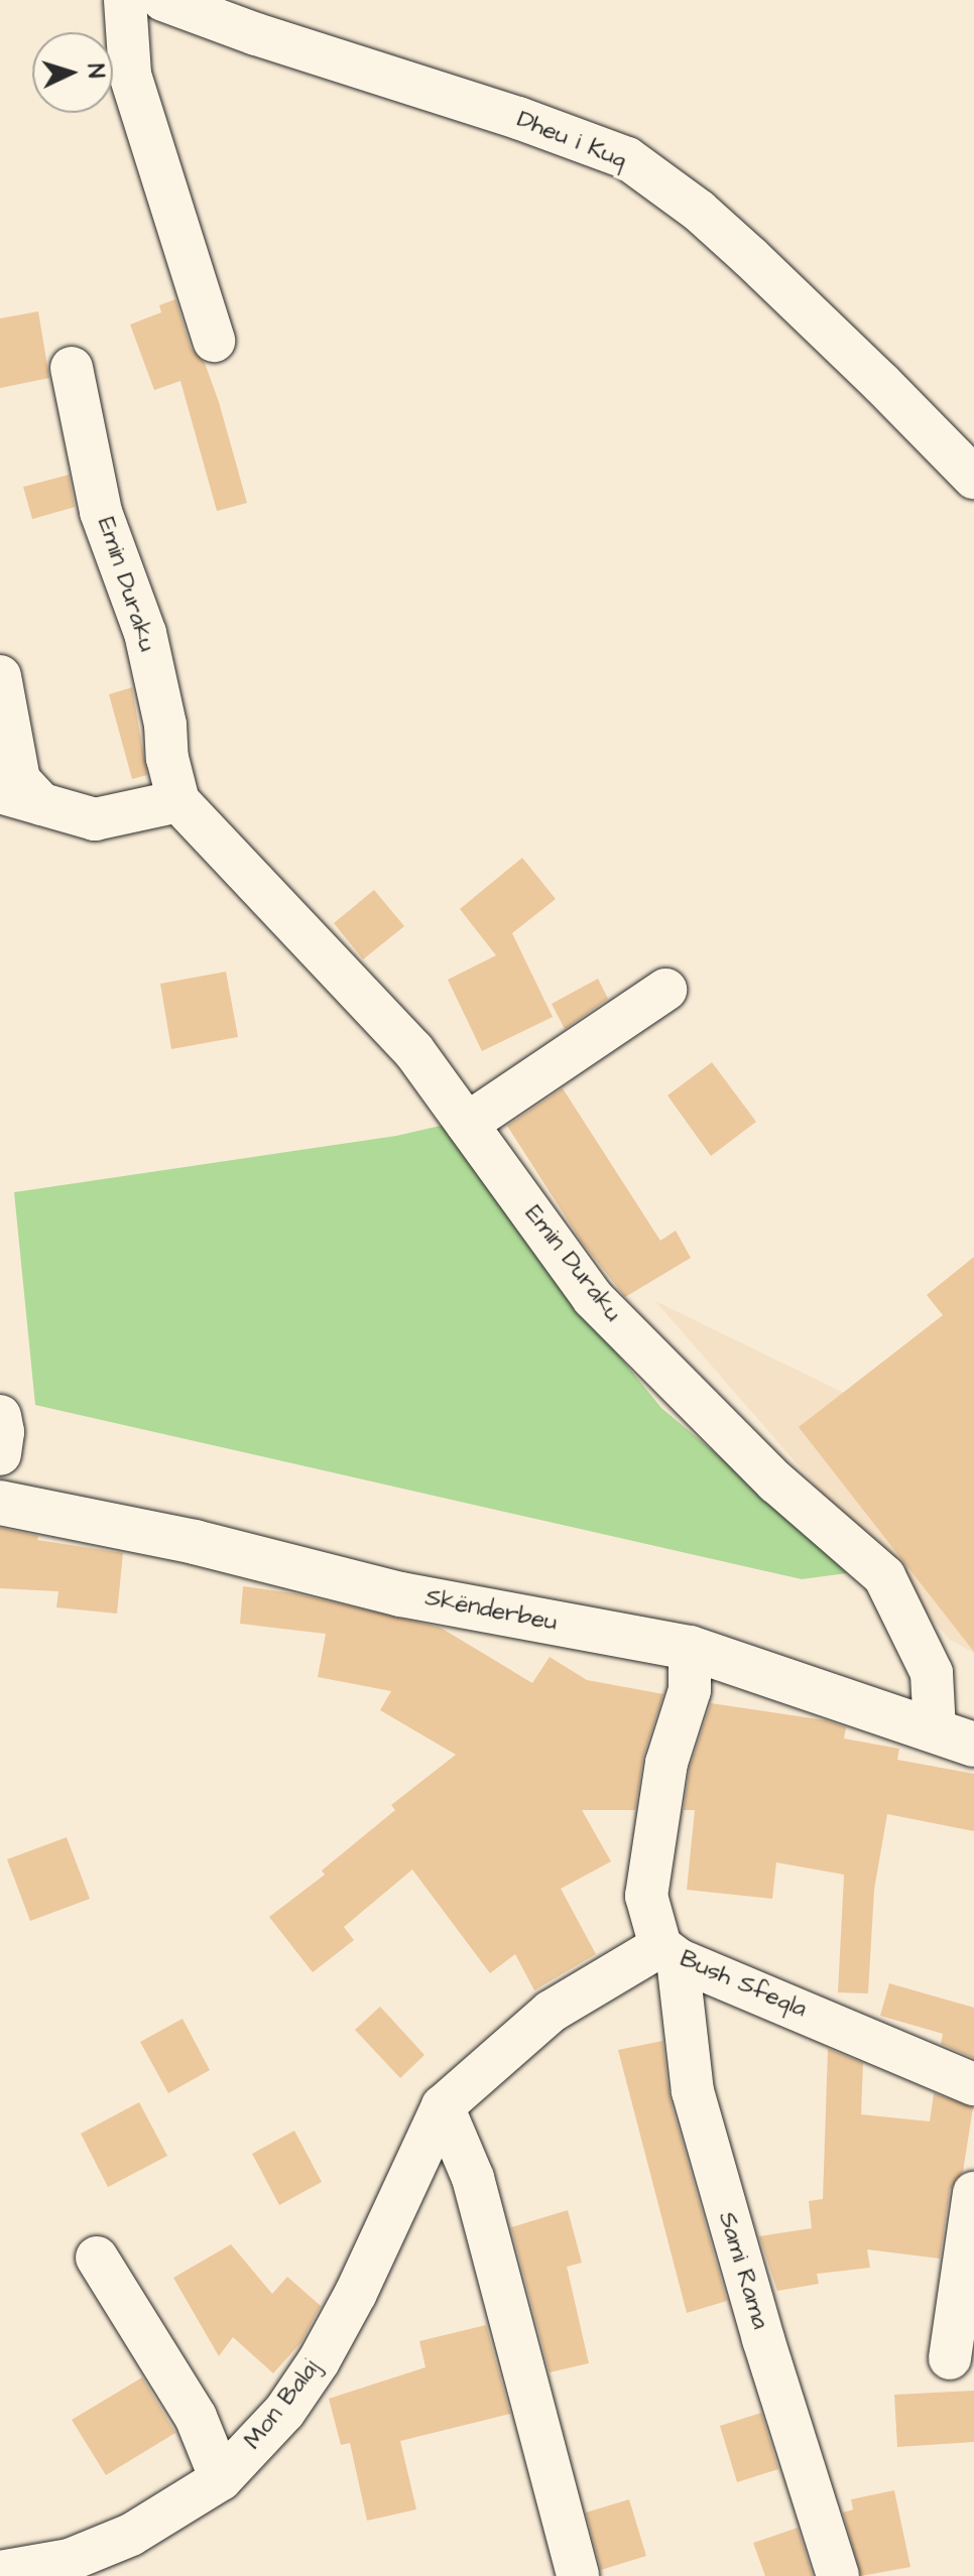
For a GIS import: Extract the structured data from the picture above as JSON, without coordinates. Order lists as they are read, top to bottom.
{
  "streets": {
    "main road": ["Skënderbeu"],
    "street": [
      "Dheu i Kuq",
      "Emin Duraku",
      "Bush Sfeqla",
      "Sami Rama",
      "Mon Balaj"
    ]
  },
  "crossings": [
    ["Emin Duraku", "Skënderbeu"],
    ["Skënderbeu", "Bush Sfeqla"],
    ["Bush Sfeqla", "Sami Rama"],
    ["Bush Sfeqla", "Mon Balaj"],
    ["Sami Rama", "Mon Balaj"]
  ],
  "north": "right"
}
